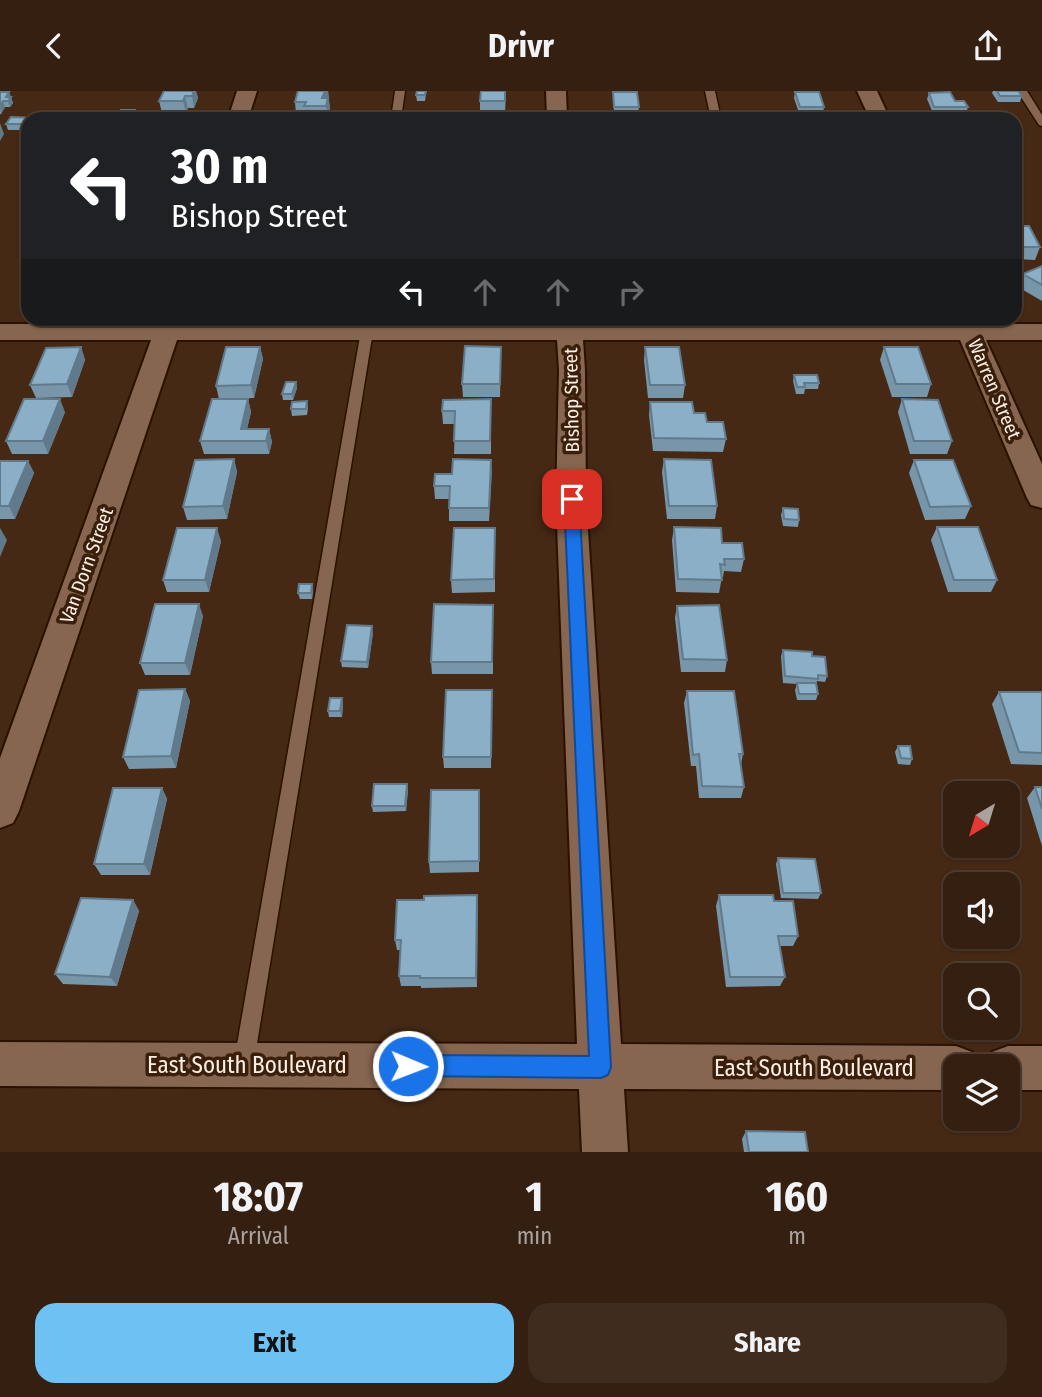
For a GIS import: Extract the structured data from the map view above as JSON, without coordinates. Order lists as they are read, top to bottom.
{
  "streets": {
    "street": [
      "Warren Street",
      "Bishop Street",
      "Van Dorn Street",
      "East South Boulevard"
    ]
  },
  "crossings": [
    ["Bishop Street", "East South Boulevard"]
  ],
  "north": "bottom left",
  "page": {
    "header": "Drivr",
    "turn": ["30 m", "Bishop Street"],
    "eta": [
      "18:07",
      "Arrival",
      "1",
      "min",
      "160",
      "m"
    ],
    "buttons": ["Exit", "Share"]
  }
}
